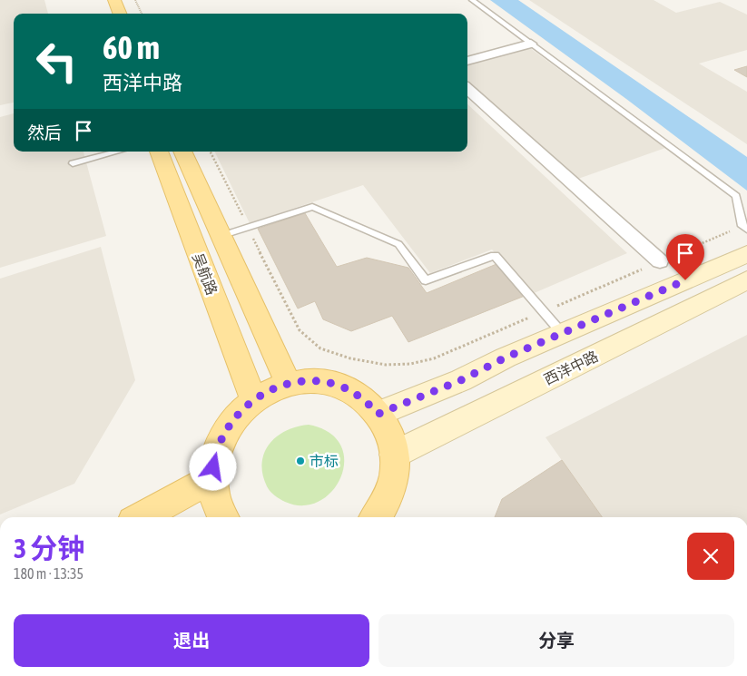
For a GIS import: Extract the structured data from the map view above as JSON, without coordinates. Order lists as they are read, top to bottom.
{
  "streets": {
    "main road": ["吴航路", "西洋中路"]
  },
  "places": ["市标"],
  "page": {
    "turn": ["60 m", "西洋中路"],
    "then": "然后",
    "heading": ["3 分钟", "180 m · 13:35"],
    "buttons": ["退出", "分享"]
  }
}
